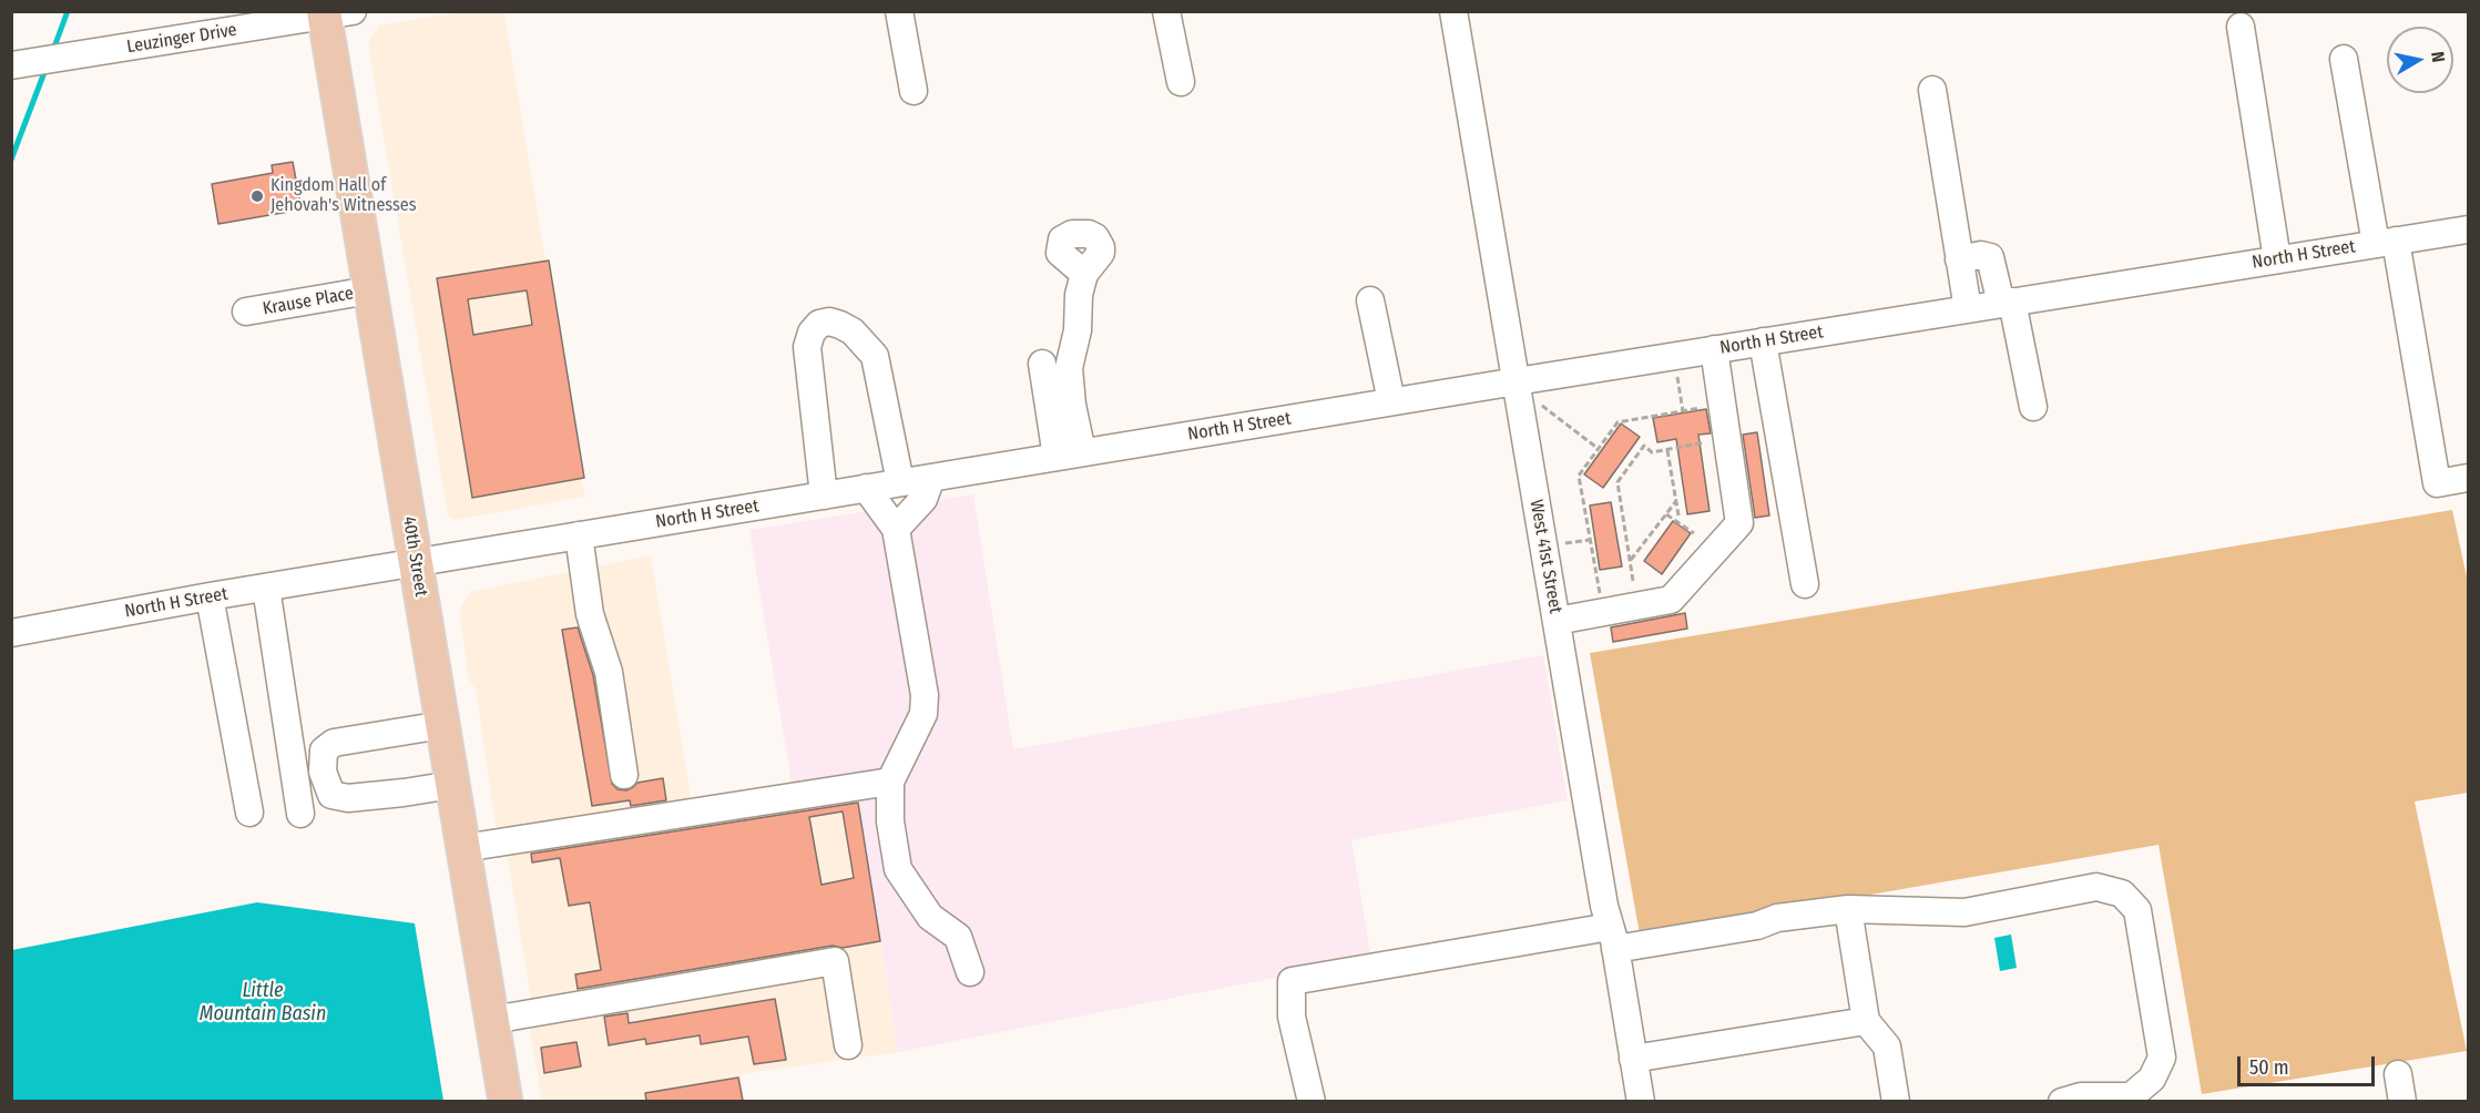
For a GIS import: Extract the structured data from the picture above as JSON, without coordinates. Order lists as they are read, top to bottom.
{
  "streets": {
    "main road": ["40th Street"],
    "street": [
      "Leuzinger Drive",
      "North H Street",
      "Krause Place",
      "West 41st Street"
    ]
  },
  "crossings": [
    ["Leuzinger Drive", "40th Street"],
    ["North H Street", "40th Street"],
    ["North H Street", "West 41st Street"],
    ["Krause Place", "40th Street"]
  ],
  "water": ["Little Mountain Basin"],
  "places": ["Kingdom Hall of Jehovah's Witnesses"],
  "scale_bar": "50 m",
  "north": "right"
}
